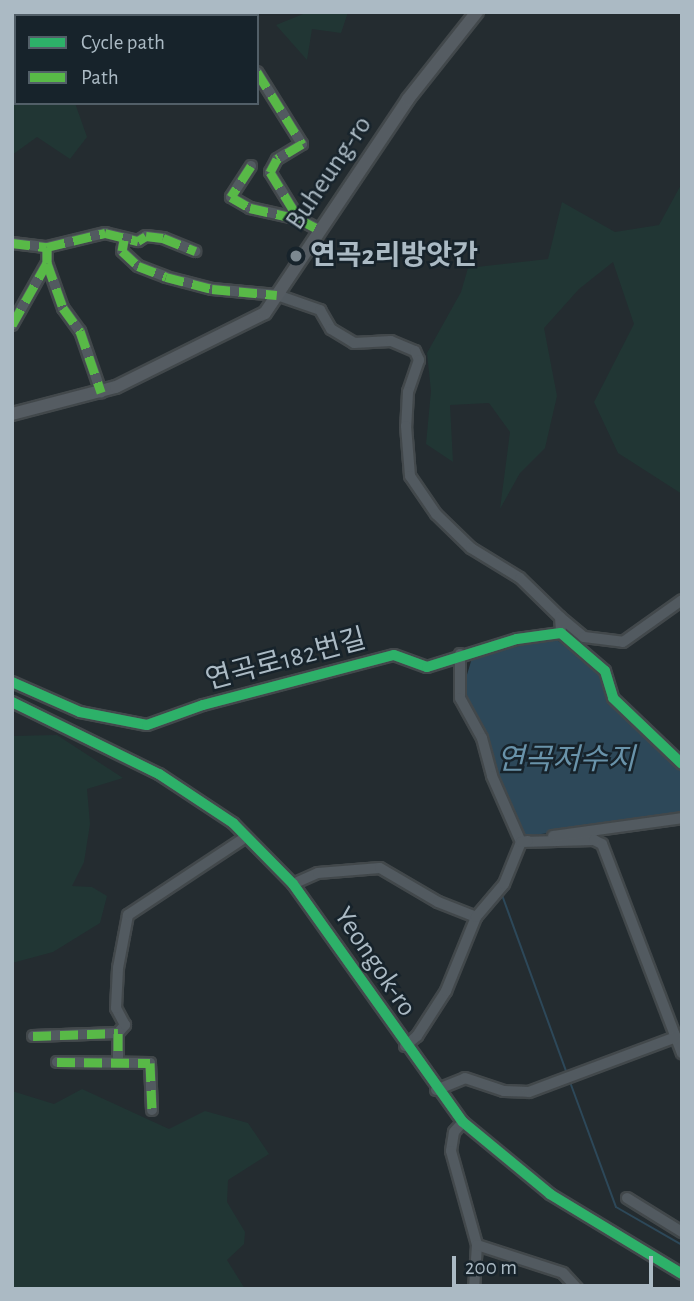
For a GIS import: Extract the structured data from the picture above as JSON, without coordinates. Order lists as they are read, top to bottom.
{
  "streets": {
    "main road": ["Buheung-ro"],
    "street": ["연곡로182번길", "Yeongok-ro"]
  },
  "water": ["연곡저수지"],
  "places": ["연곡2리방앗간"],
  "legend": ["Cycle path", "Path"],
  "scale_bar": "200 m"
}
